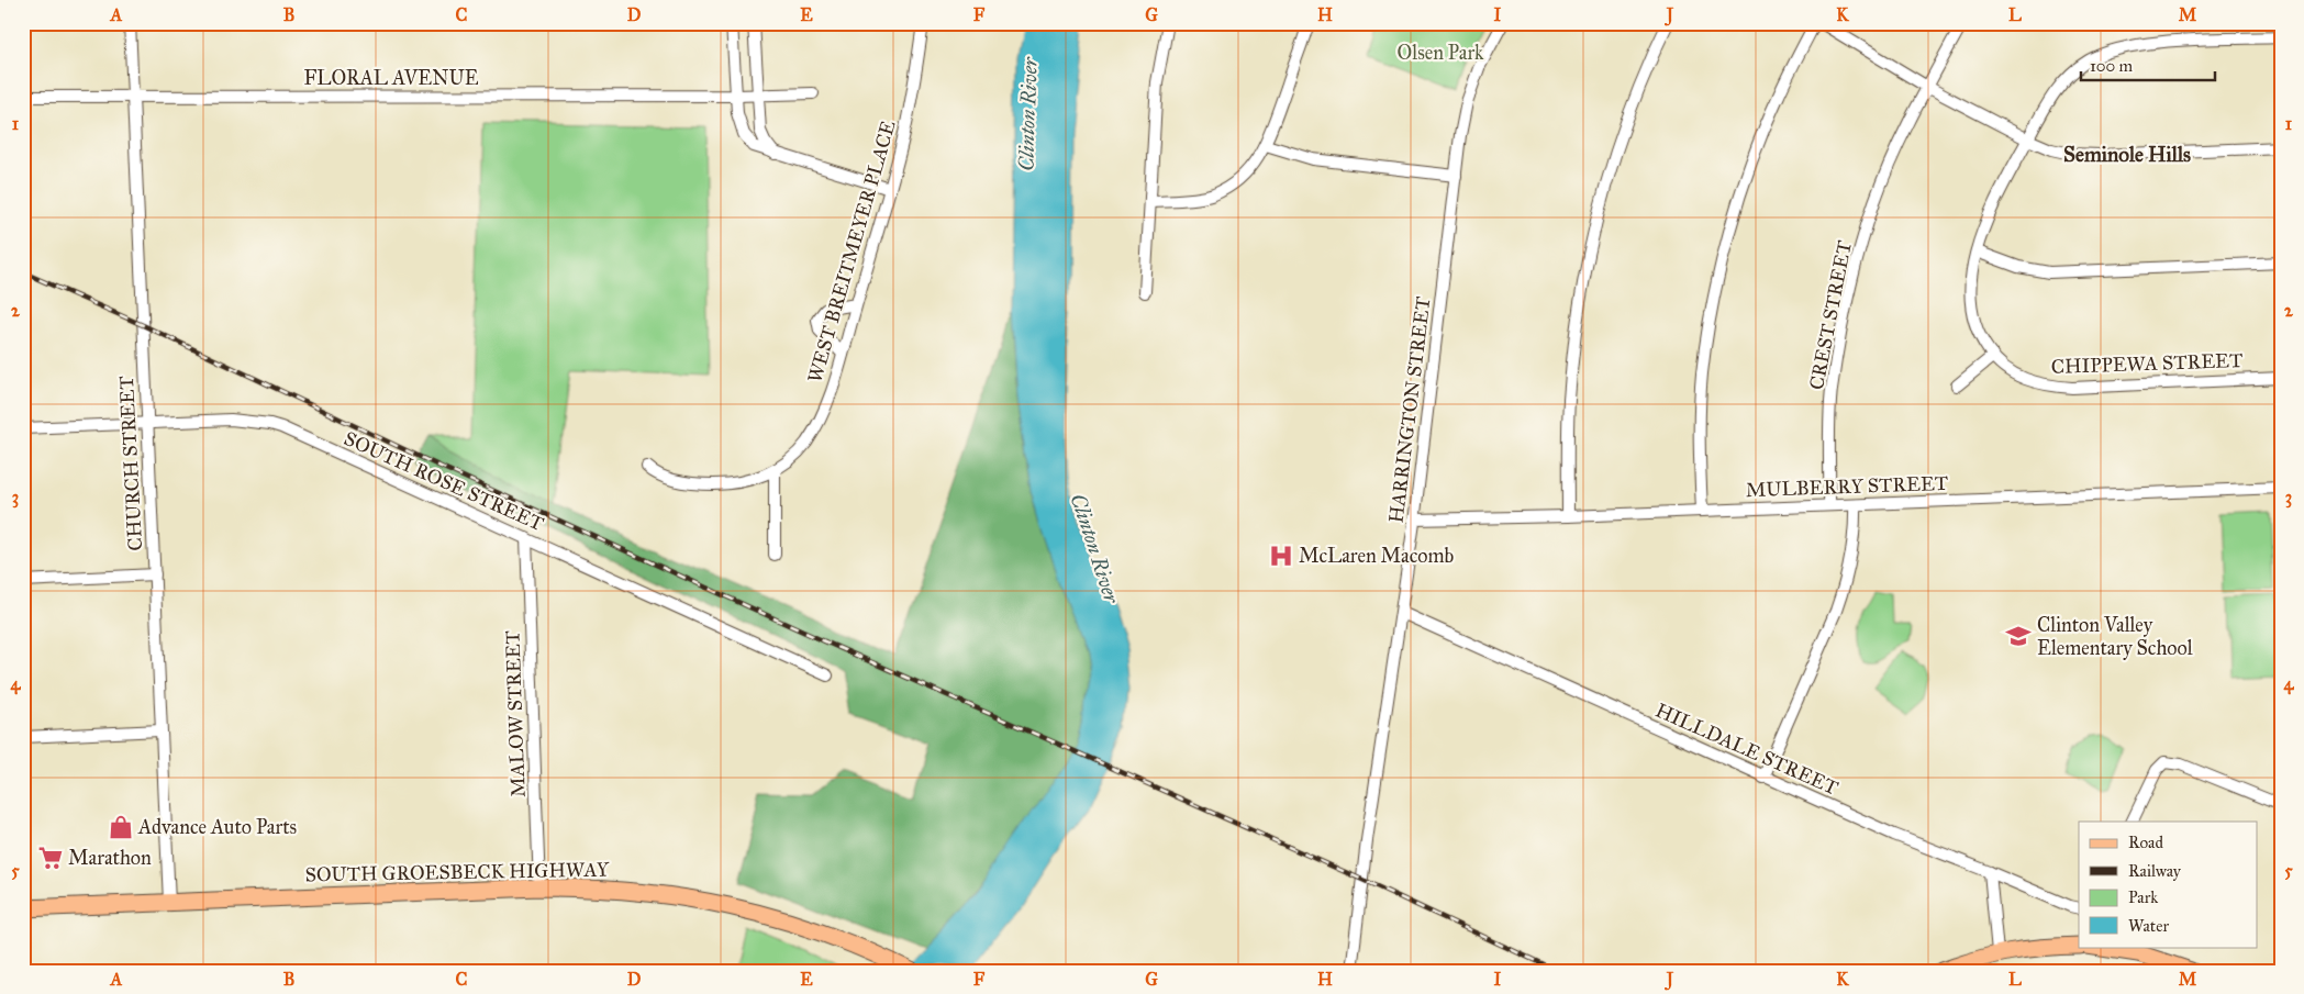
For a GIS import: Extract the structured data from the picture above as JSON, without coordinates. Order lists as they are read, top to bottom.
{
  "streets": {
    "main road": ["SOUTH GROESBECK HIGHWAY"],
    "street": [
      "FLORAL AVENUE",
      "WEST BREITMEYER PLACE",
      "CREST STREET",
      "CHIPPEWA STREET",
      "HARRINGTON STREET",
      "CHURCH STREET",
      "SOUTH ROSE STREET",
      "MULBERRY STREET",
      "MALOW STREET",
      "HILLDALE STREET"
    ]
  },
  "crossings": [
    ["FLORAL AVENUE", "CHURCH STREET"],
    ["CREST STREET", "MULBERRY STREET"],
    ["HARRINGTON STREET", "MULBERRY STREET"],
    ["HARRINGTON STREET", "HILLDALE STREET"],
    ["CHURCH STREET", "SOUTH ROSE STREET"],
    ["CHURCH STREET", "SOUTH GROESBECK HIGHWAY"],
    ["SOUTH ROSE STREET", "MALOW STREET"],
    ["MALOW STREET", "SOUTH GROESBECK HIGHWAY"]
  ],
  "districts": ["Seminole Hills"],
  "water": ["Clinton River"],
  "parks": ["Olsen Park"],
  "places": {
    "hospital": ["McLaren Macomb"],
    "school or university": ["Clinton Valley Elementary School"],
    "shop": ["Advance Auto Parts"],
    "supermarket": ["Marathon"]
  },
  "legend": [
    "Road",
    "Railway",
    "Park",
    "Water"
  ],
  "scale_bar": "100 m",
  "grid": {
    "columns": [
      "A",
      "B",
      "C",
      "D",
      "E",
      "F",
      "G",
      "H",
      "I",
      "J",
      "K",
      "L",
      "M"
    ],
    "rows": [
      "1",
      "2",
      "3",
      "4",
      "5"
    ]
  }
}
